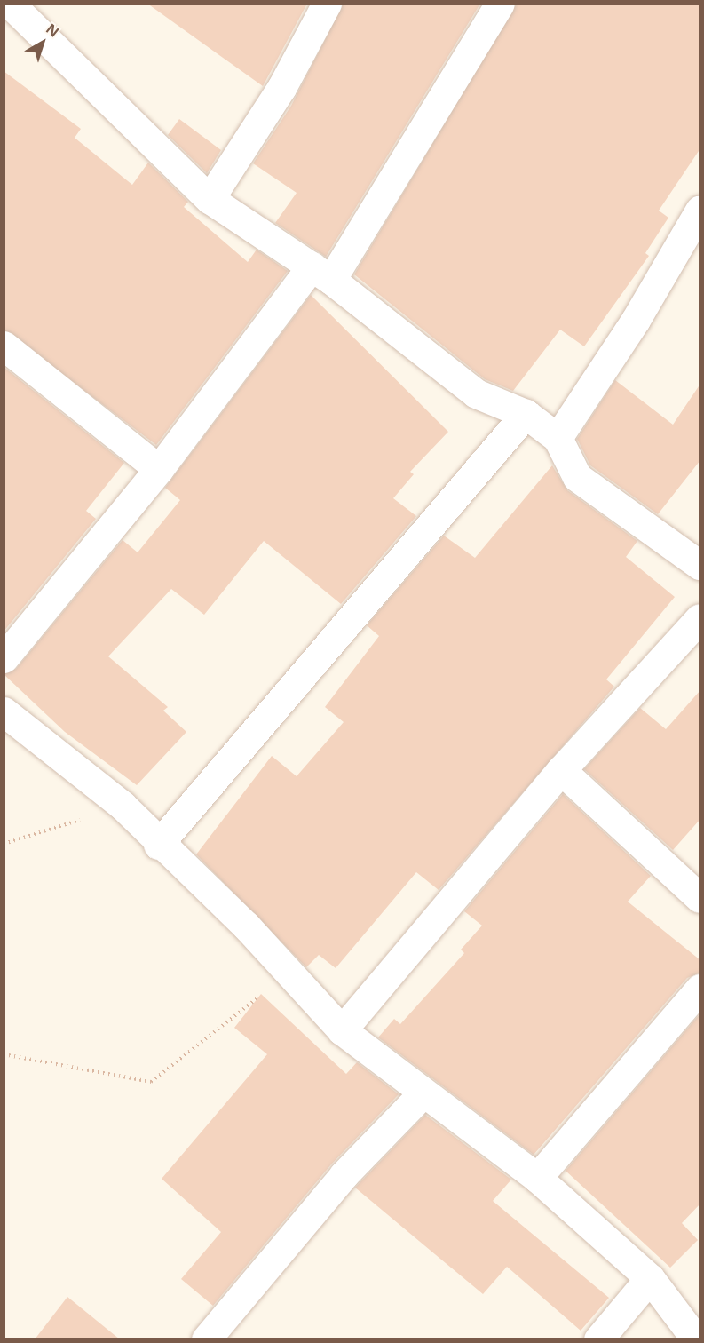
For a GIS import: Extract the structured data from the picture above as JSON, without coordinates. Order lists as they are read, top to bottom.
{
  "north": "top right"
}
